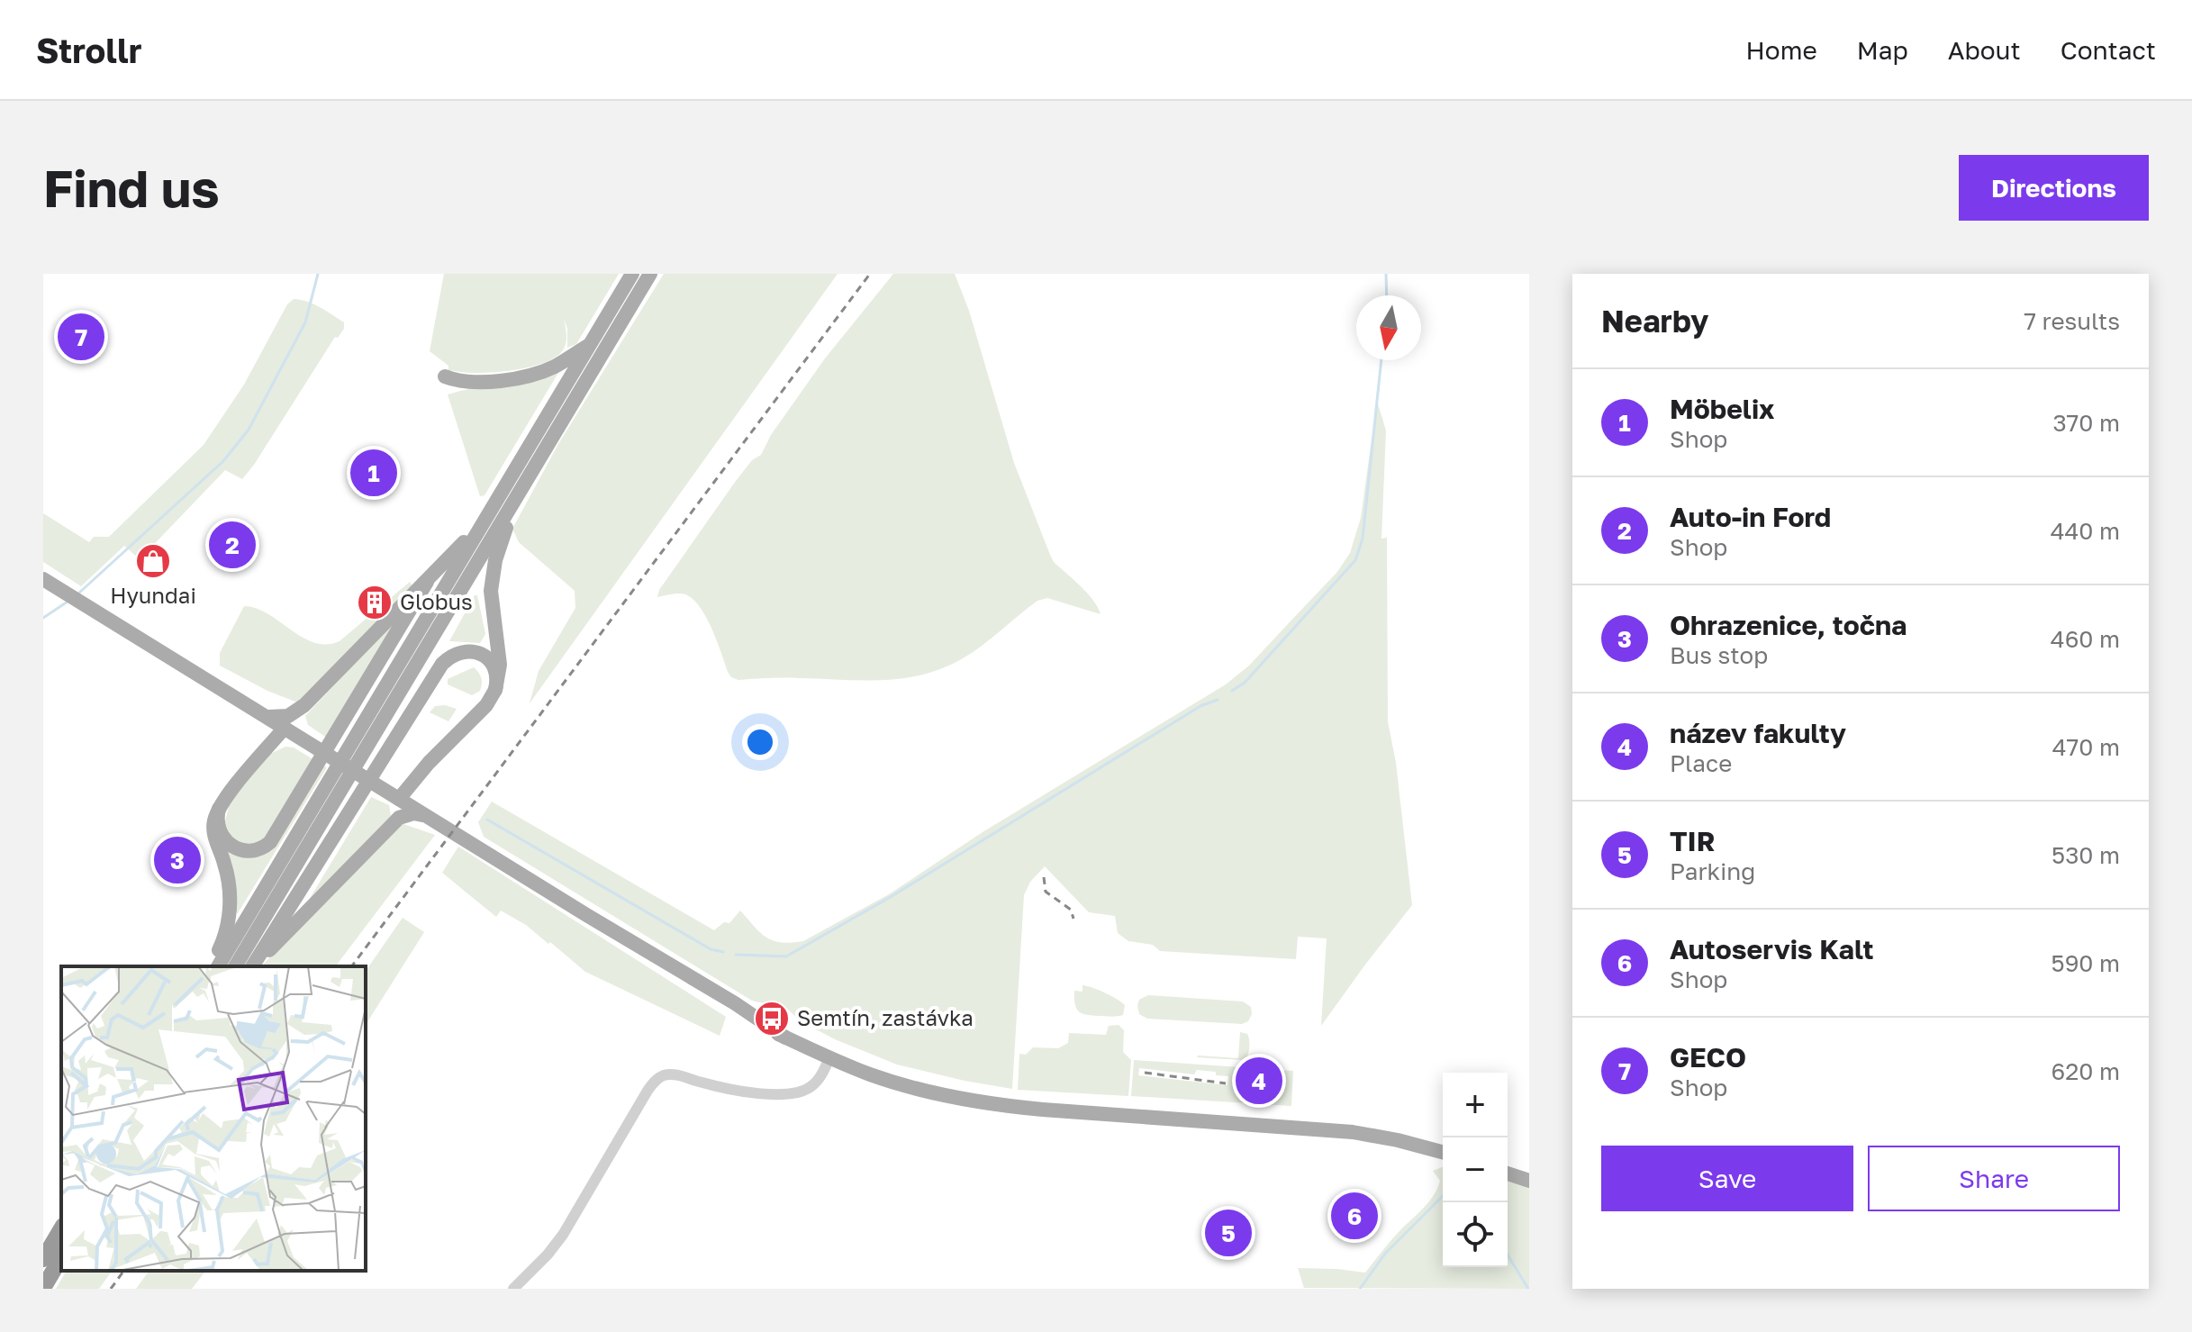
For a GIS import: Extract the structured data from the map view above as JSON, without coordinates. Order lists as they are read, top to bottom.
{
  "places": {
    "shop": ["Hyundai"],
    "building": ["Globus"],
    "bus stop": ["Semtín, zastávka"]
  },
  "north": "bottom",
  "page": {
    "header": "Strollr",
    "nav": [
      "Home",
      "Map",
      "About",
      "Contact"
    ],
    "buttons": [
      "Directions",
      ["Save", "Share"]
    ],
    "title": "Find us",
    "heading": ["Nearby", "7 results"],
    "pins": [
      "7",
      "1",
      "2",
      "3",
      "4",
      "6",
      "5"
    ],
    "list": [
      {
        "mark": "1",
        "name": "Möbelix",
        "note": "Shop",
        "value": "370 m"
      },
      {
        "mark": "2",
        "name": "Auto-in Ford",
        "note": "Shop",
        "value": "440 m"
      },
      {
        "mark": "3",
        "name": "Ohrazenice, točna",
        "note": "Bus stop",
        "value": "460 m"
      },
      {
        "mark": "4",
        "name": "název fakulty",
        "note": "Place",
        "value": "470 m"
      },
      {
        "mark": "5",
        "name": "TIR",
        "note": "Parking",
        "value": "530 m"
      },
      {
        "mark": "6",
        "name": "Autoservis Kalt",
        "note": "Shop",
        "value": "590 m"
      },
      {
        "mark": "7",
        "name": "GECO",
        "note": "Shop",
        "value": "620 m"
      }
    ],
    "map_buttons": ["+", "−"]
  }
}
